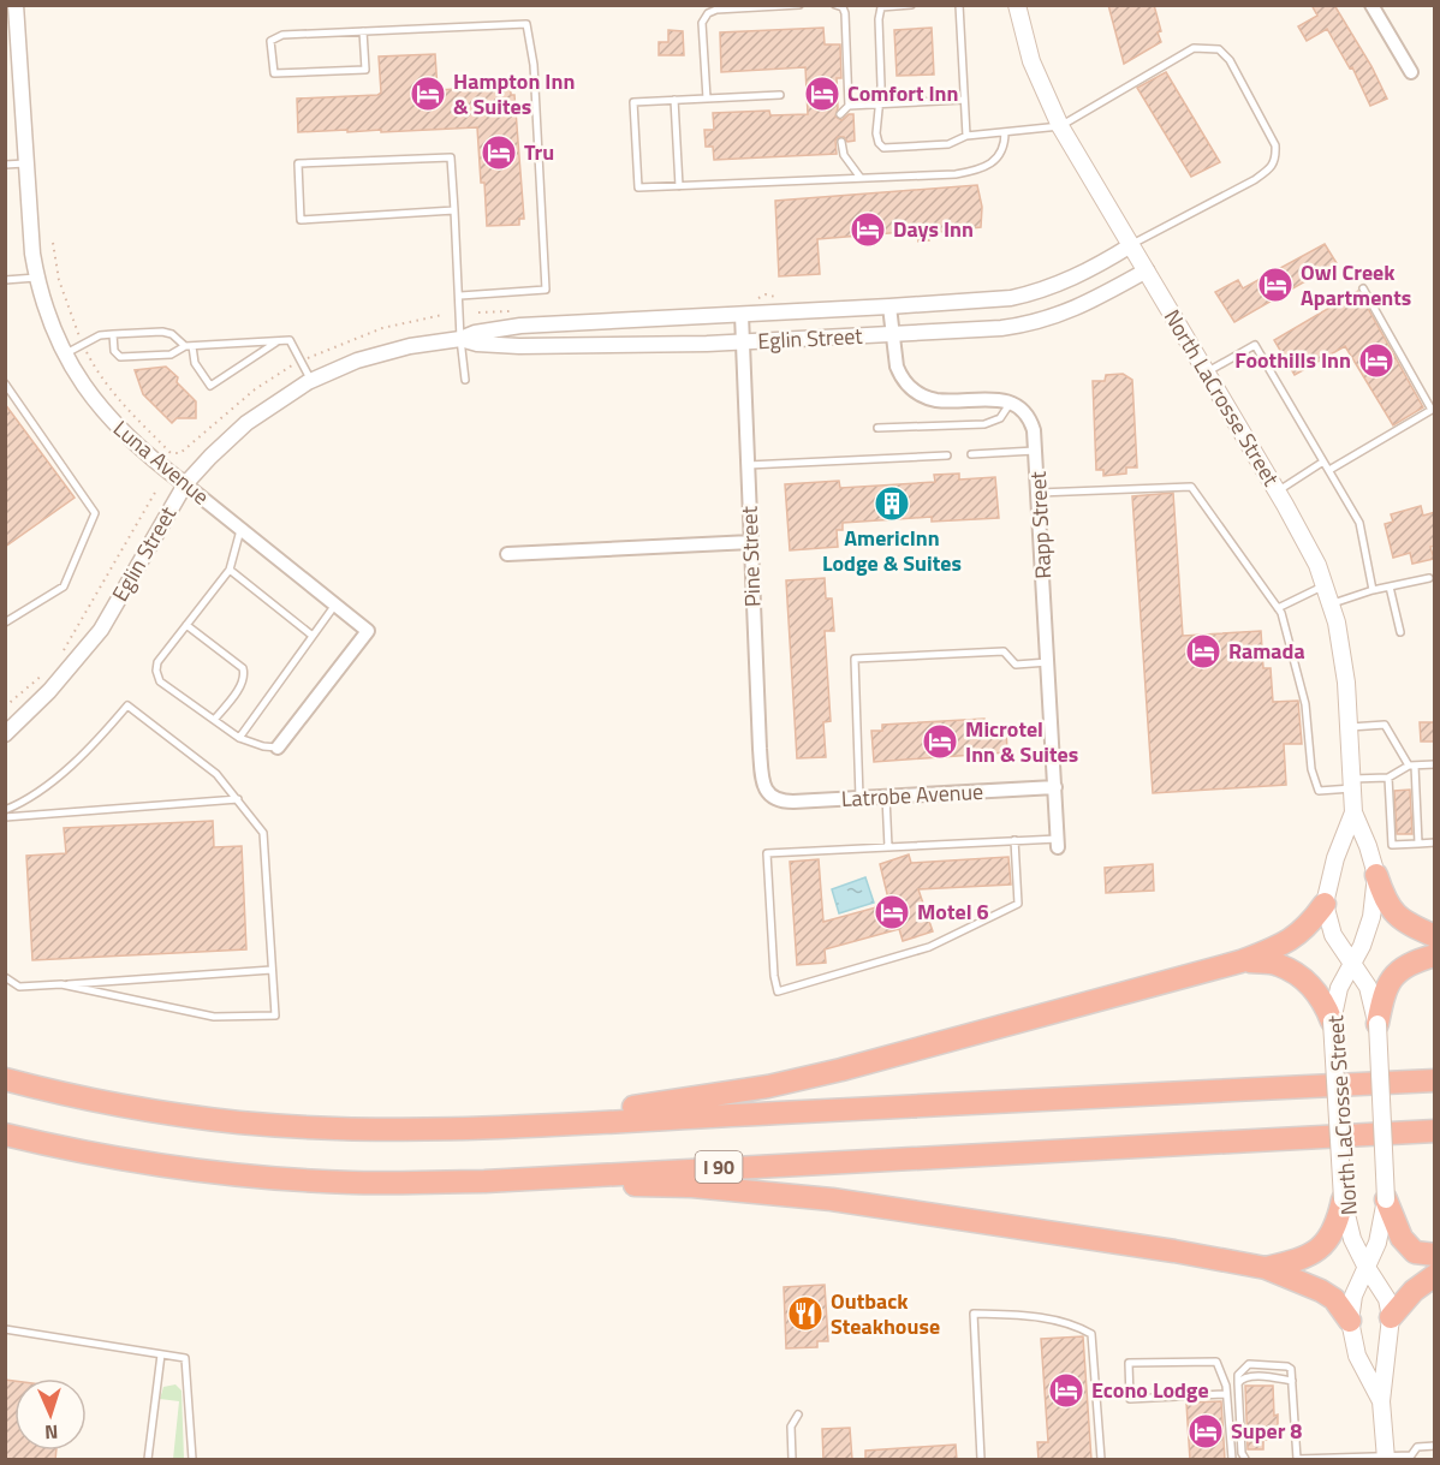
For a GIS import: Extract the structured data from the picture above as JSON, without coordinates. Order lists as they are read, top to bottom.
{
  "streets": {
    "highway": ["I 90"],
    "main road": ["North LaCrosse Street"],
    "street": [
      "Eglin Street",
      "Luna Avenue",
      "Rapp Street",
      "Pine Street",
      "Latrobe Avenue"
    ]
  },
  "crossings": [
    ["Eglin Street", "North LaCrosse Street"],
    ["Eglin Street", "Luna Avenue"],
    ["Eglin Street", "Pine Street"],
    ["Rapp Street", "Latrobe Avenue"],
    ["Pine Street", "Latrobe Avenue"]
  ],
  "places": {
    "hotel": [
      "Hampton Inn & Suites",
      "Comfort Inn",
      "Tru",
      "Days Inn",
      "Owl Creek Apartments",
      "Foothills Inn",
      "Ramada",
      "Microtel Inn & Suites",
      "Motel 6",
      "Econo Lodge",
      "Super 8"
    ],
    "building": ["AmericInn Lodge & Suites"],
    "restaurant": ["Outback Steakhouse"]
  },
  "north": "bottom"
}
